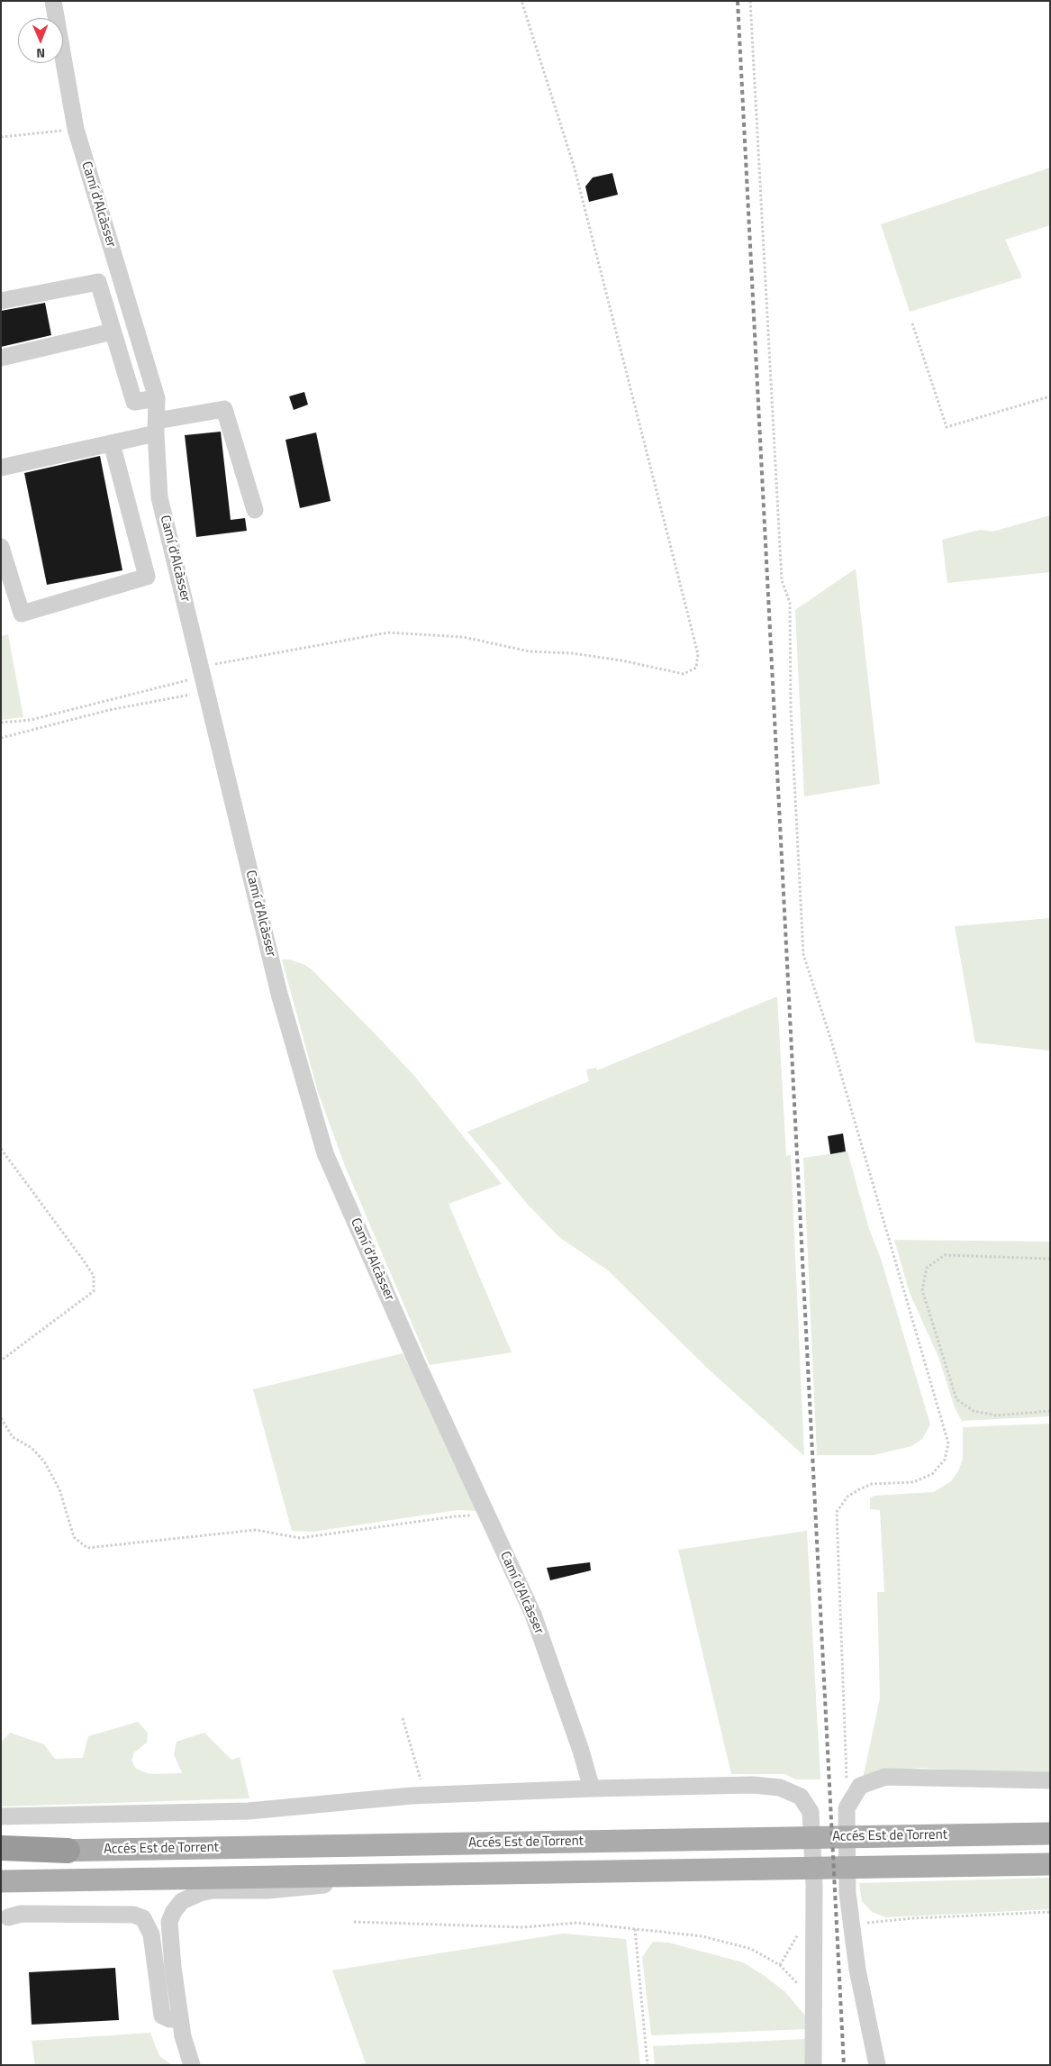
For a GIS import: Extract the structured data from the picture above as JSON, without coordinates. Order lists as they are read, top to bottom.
{
  "streets": {
    "main road": ["Accés Est de Torrent"],
    "street": ["Camí d'Alcàsser"]
  },
  "north": "bottom"
}
